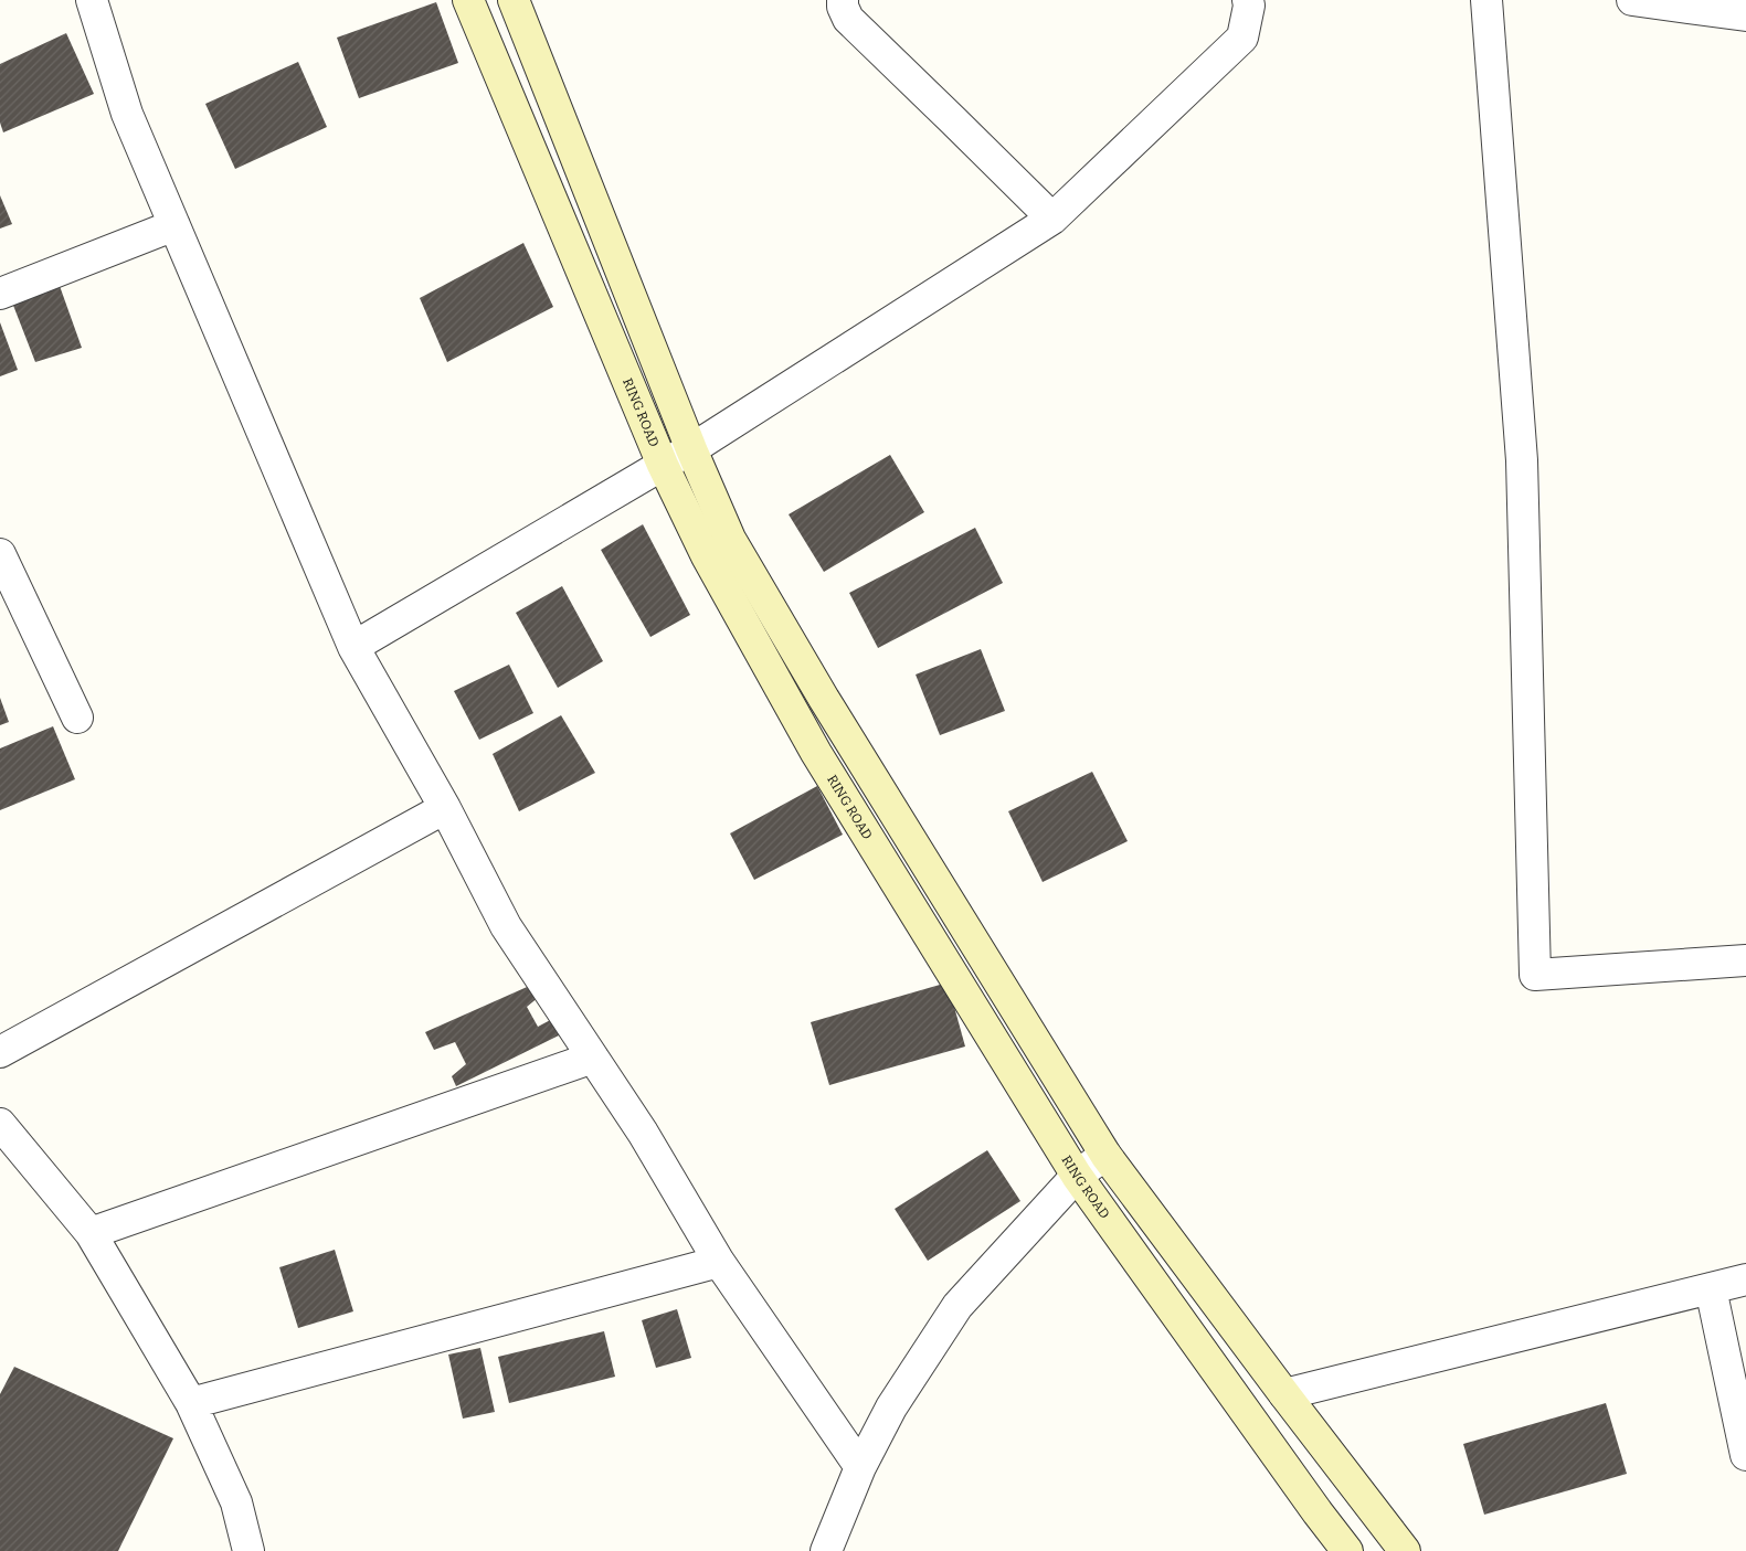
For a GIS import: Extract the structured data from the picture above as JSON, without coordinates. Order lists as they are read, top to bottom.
{
  "streets": {
    "main road": ["RING ROAD"]
  }
}
